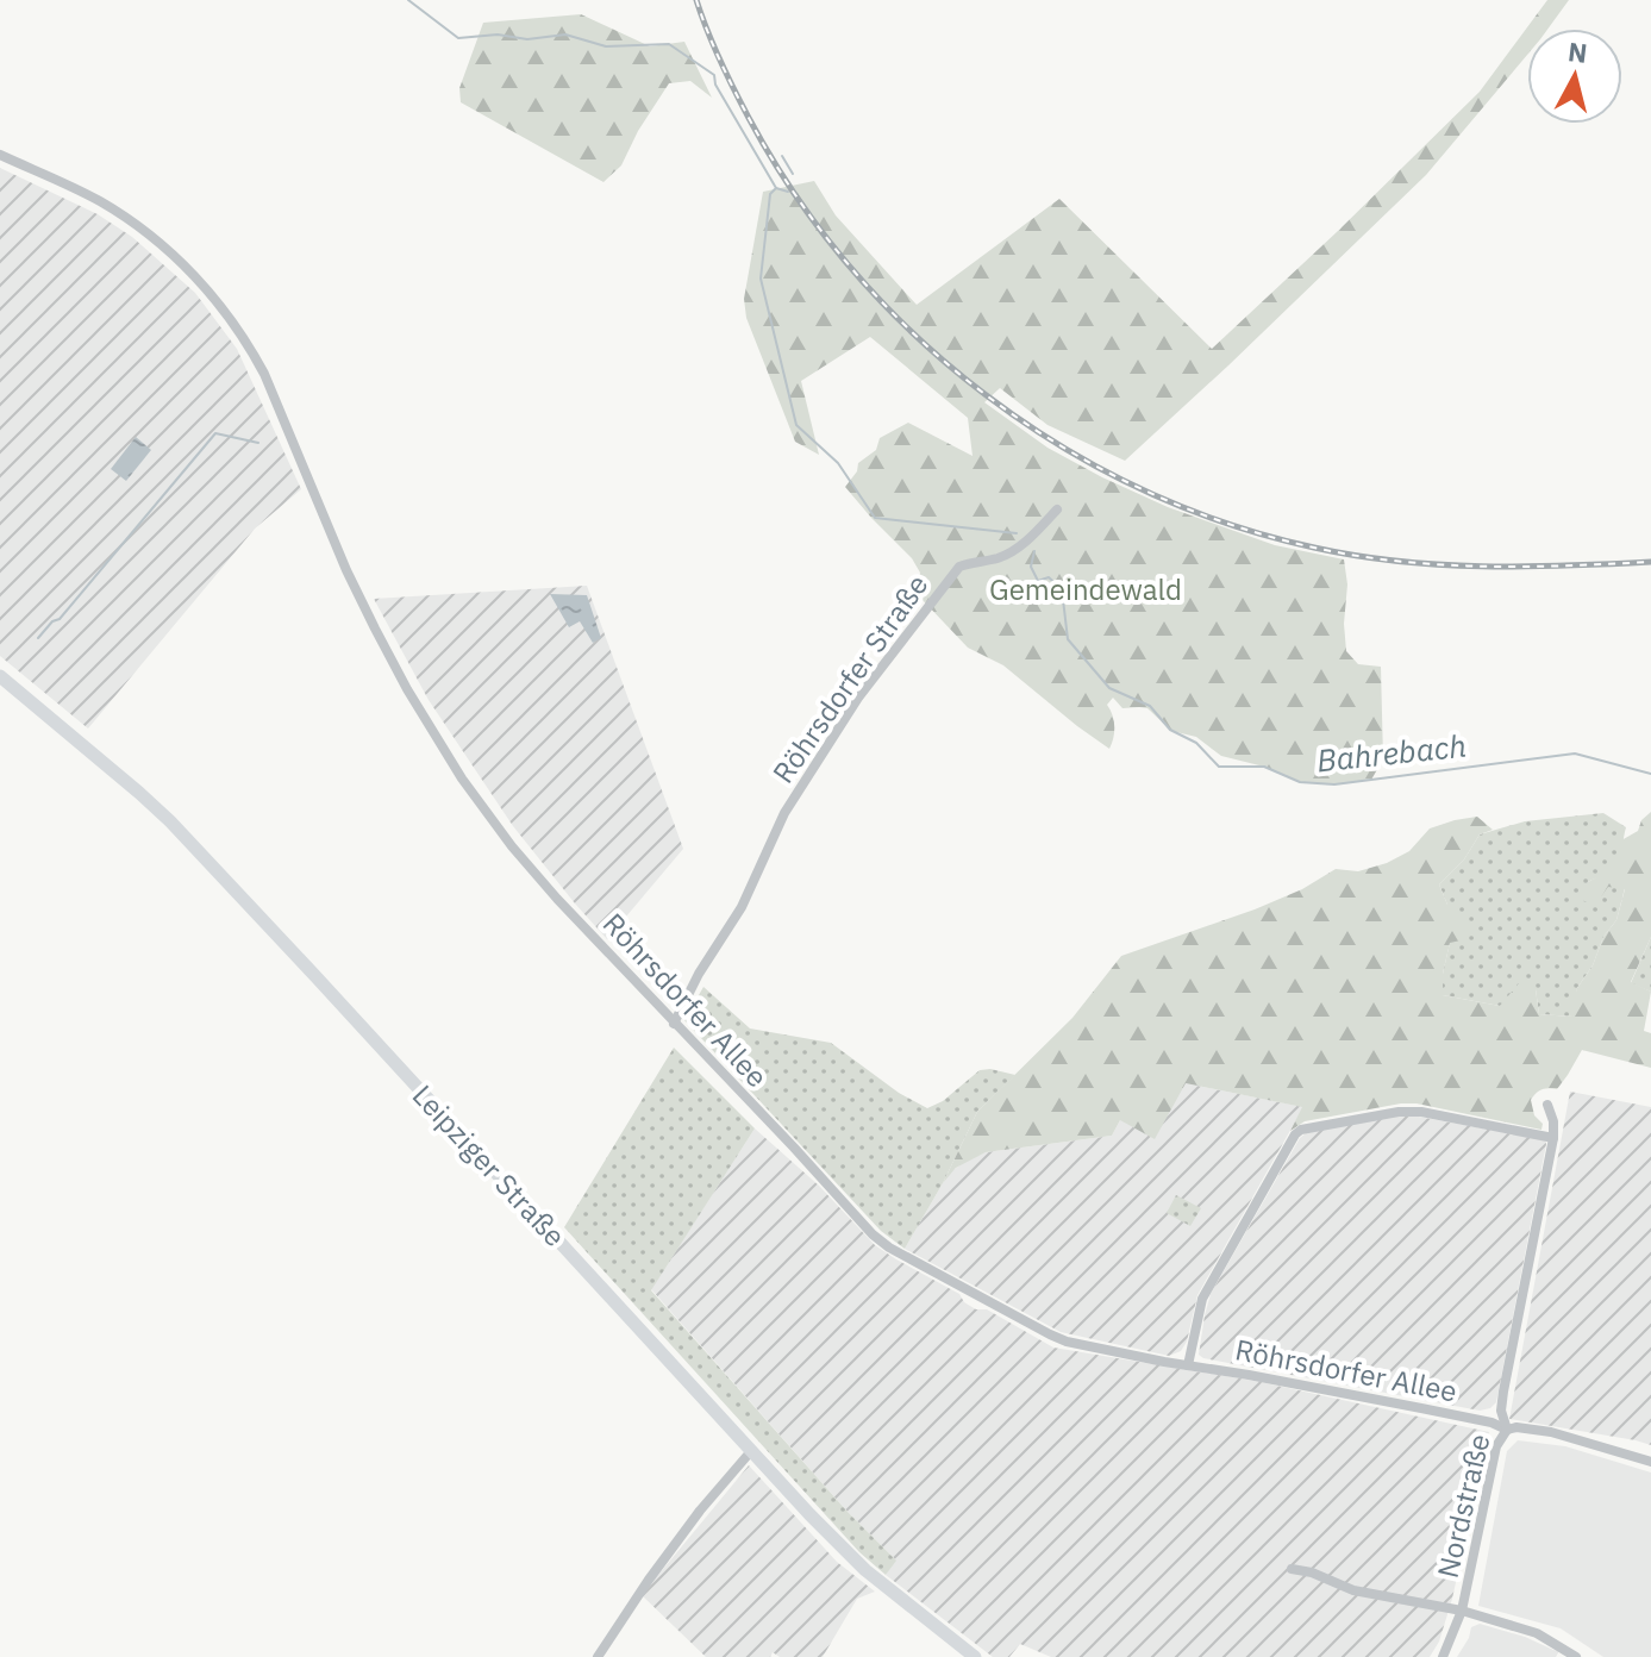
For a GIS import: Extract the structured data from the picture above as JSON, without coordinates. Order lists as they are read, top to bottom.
{
  "streets": {
    "main road": ["Leipziger Straße"],
    "street": ["Röhrsdorfer Straße", "Röhrsdorfer Allee", "Nordstraße"]
  },
  "crossings": [
    ["Röhrsdorfer Straße", "Röhrsdorfer Allee"],
    ["Röhrsdorfer Allee", "Nordstraße"]
  ],
  "water": ["Bahrebach"],
  "parks": ["Gemeindewald"],
  "north": "top"
}
